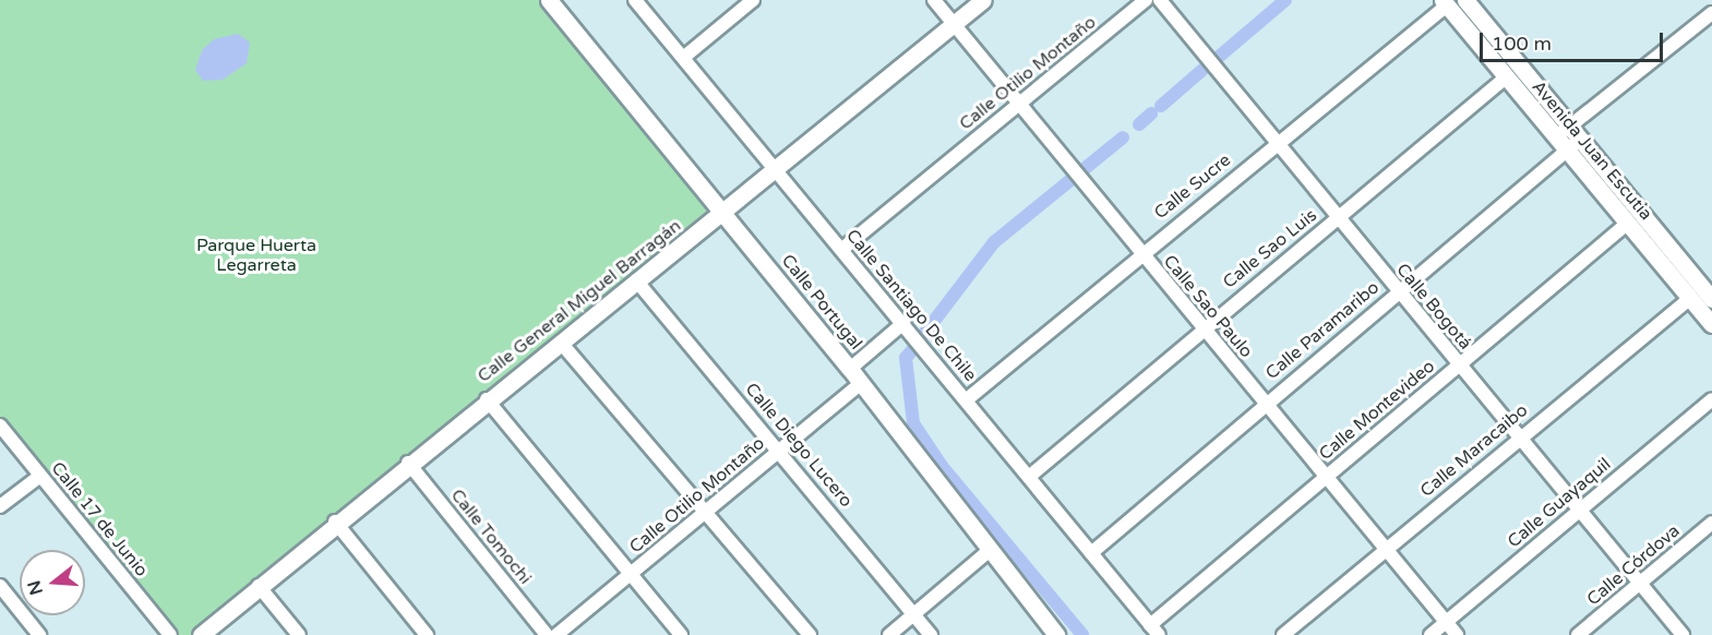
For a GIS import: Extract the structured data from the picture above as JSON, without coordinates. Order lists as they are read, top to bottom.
{
  "streets": {
    "main road": ["Avenida Juan Escutia", "Calle General Miguel Barragán", "Calle Portugal"],
    "street": [
      "Calle Otilio Montaño",
      "Calle Sucre",
      "Calle Sao Luis",
      "Calle Santiago De Chile",
      "Calle Sao Paulo",
      "Calle Bogotá",
      "Calle Paramaribo",
      "Calle Montevideo",
      "Calle Diego Lucero",
      "Calle Maracaibo",
      "Calle Guayaquil",
      "Calle 17 de Junio",
      "Calle Tomochi",
      "Calle Córdova"
    ]
  },
  "crossings": [
    ["Calle Otilio Montaño", "Calle Portugal"],
    ["Calle Otilio Montaño", "Calle Santiago De Chile"],
    ["Calle Otilio Montaño", "Calle Sao Paulo"],
    ["Calle Otilio Montaño", "Calle Diego Lucero"],
    ["Avenida Juan Escutia", "Calle Sucre"],
    ["Avenida Juan Escutia", "Calle Sao Luis"],
    ["Avenida Juan Escutia", "Calle Paramaribo"],
    ["Avenida Juan Escutia", "Calle Montevideo"],
    ["Avenida Juan Escutia", "Calle Maracaibo"],
    ["Calle Sucre", "Calle Santiago De Chile"],
    ["Calle Sucre", "Calle Sao Paulo"],
    ["Calle Sucre", "Calle Bogotá"],
    ["Calle Sao Luis", "Calle Santiago De Chile"],
    ["Calle Sao Luis", "Calle Sao Paulo"],
    ["Calle Sao Luis", "Calle Bogotá"],
    ["Calle General Miguel Barragán", "Calle Portugal"],
    ["Calle General Miguel Barragán", "Calle Santiago De Chile"],
    ["Calle General Miguel Barragán", "Calle Sao Paulo"],
    ["Calle General Miguel Barragán", "Calle Diego Lucero"],
    ["Calle General Miguel Barragán", "Calle Tomochi"],
    ["Calle Santiago De Chile", "Calle Paramaribo"],
    ["Calle Santiago De Chile", "Calle Montevideo"],
    ["Calle Sao Paulo", "Calle Paramaribo"],
    ["Calle Sao Paulo", "Calle Montevideo"],
    ["Calle Sao Paulo", "Calle Maracaibo"],
    ["Calle Sao Paulo", "Calle Guayaquil"],
    ["Calle Bogotá", "Calle Paramaribo"],
    ["Calle Bogotá", "Calle Montevideo"],
    ["Calle Bogotá", "Calle Maracaibo"],
    ["Calle Bogotá", "Calle Guayaquil"],
    ["Calle Bogotá", "Calle Córdova"]
  ],
  "parks": ["Parque Huerta Legarreta"],
  "scale_bar": "100 m",
  "north": "left"
}
